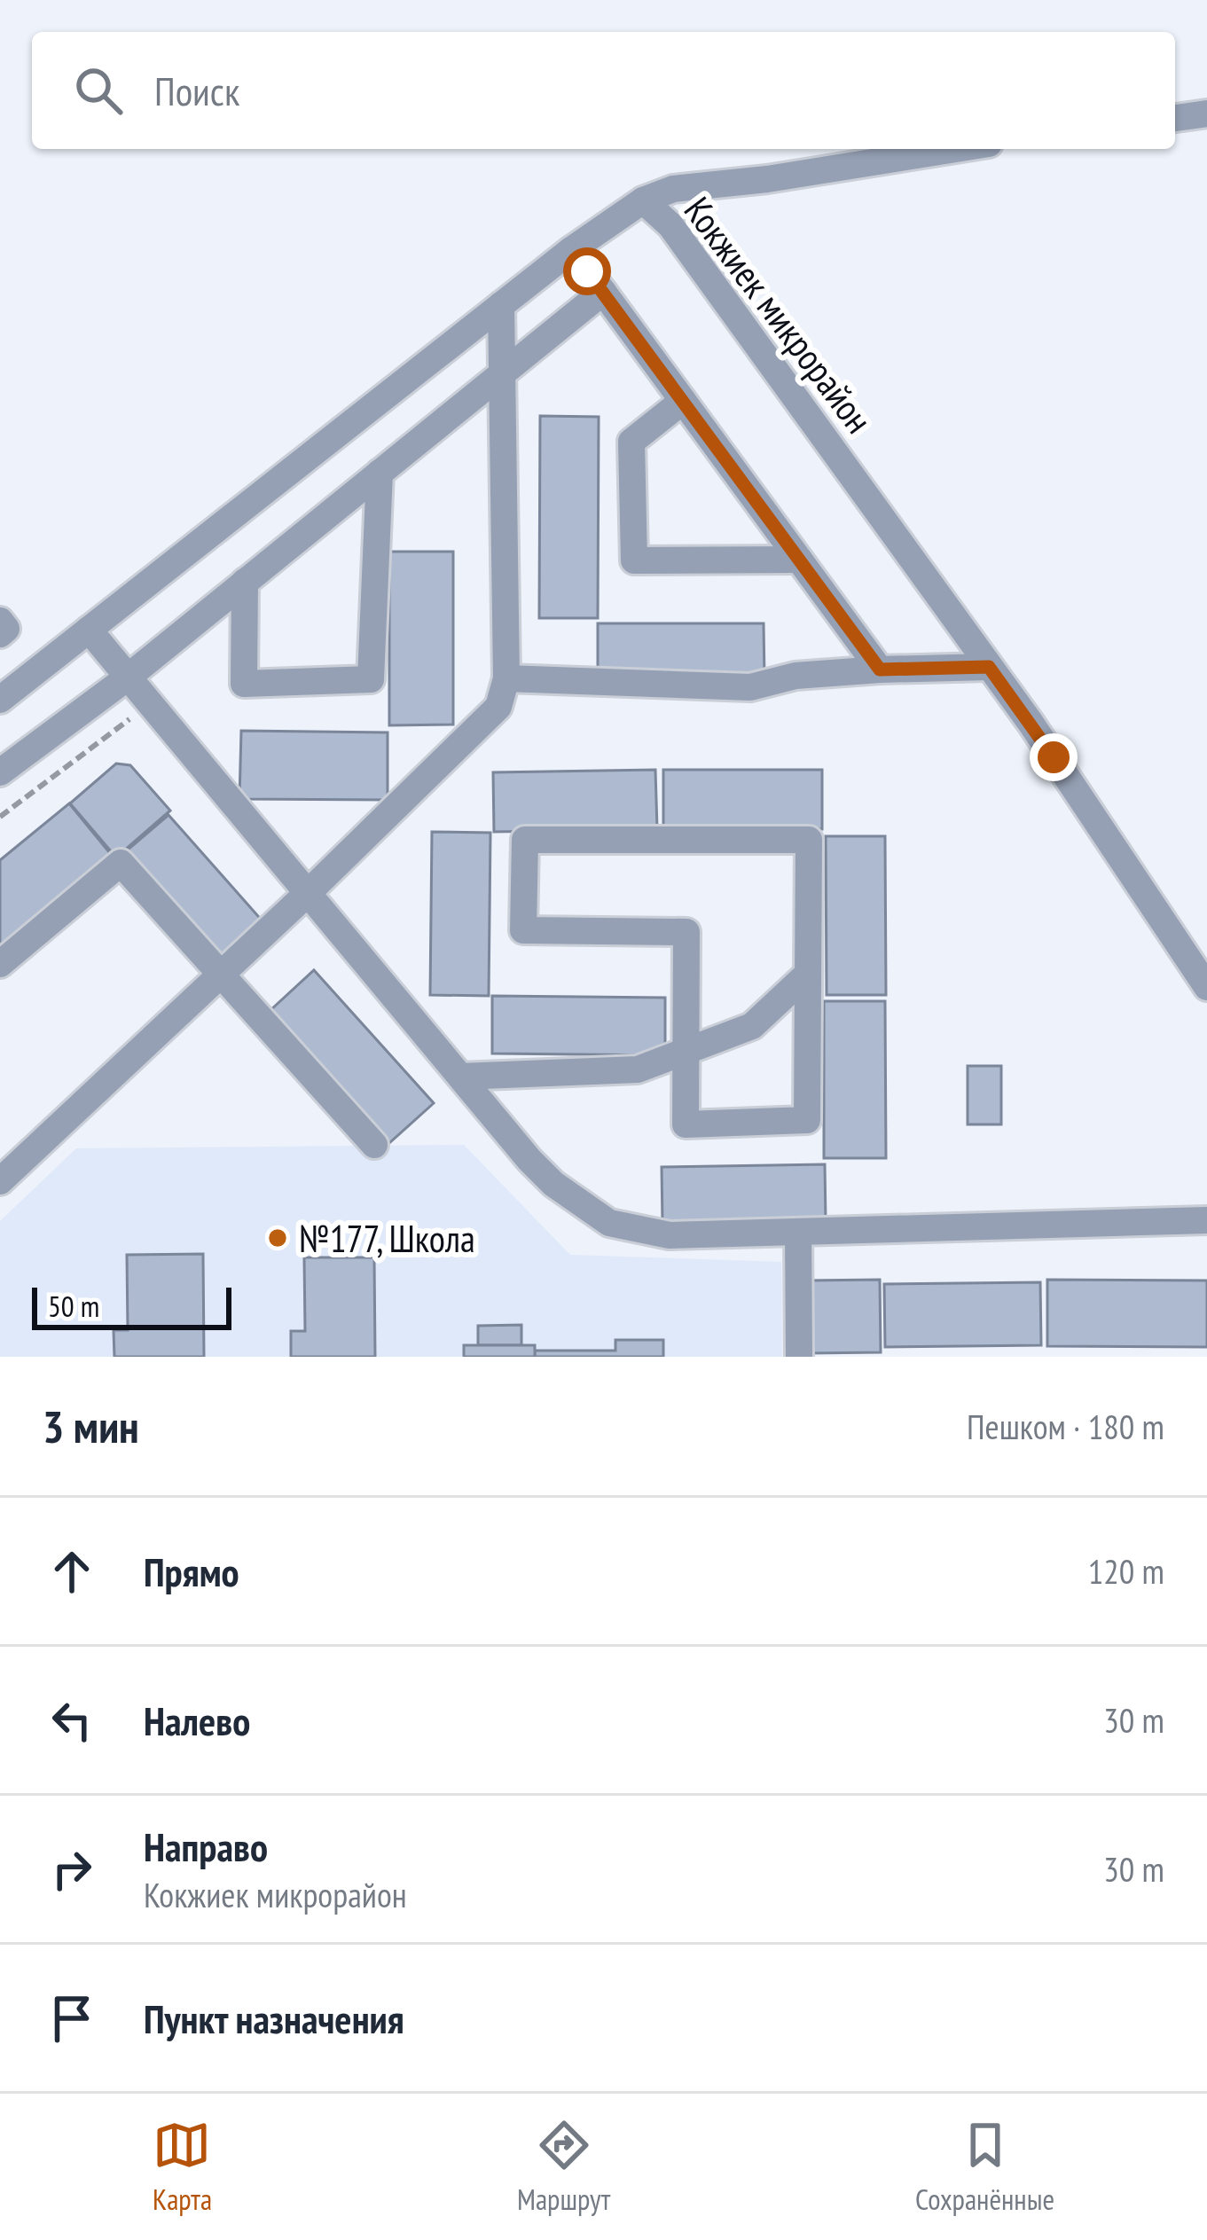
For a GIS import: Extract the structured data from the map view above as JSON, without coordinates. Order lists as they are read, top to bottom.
{
  "streets": {
    "street": ["Кокжиек микрорайон"]
  },
  "places": ["№177, Школа"],
  "scale_bar": "50 m",
  "page": {
    "search": "Поиск",
    "scale": "50 m",
    "heading": ["3 мин", "Пешком · 180 m"],
    "list": [
      ["Прямо", "120 m"],
      ["Налево", "30 m"],
      ["Направо", "Кокжиек микрорайон", "30 m"],
      "Пункт назначения"
    ],
    "nav": ["Карта", "Маршрут", "Сохранённые"]
  }
}
